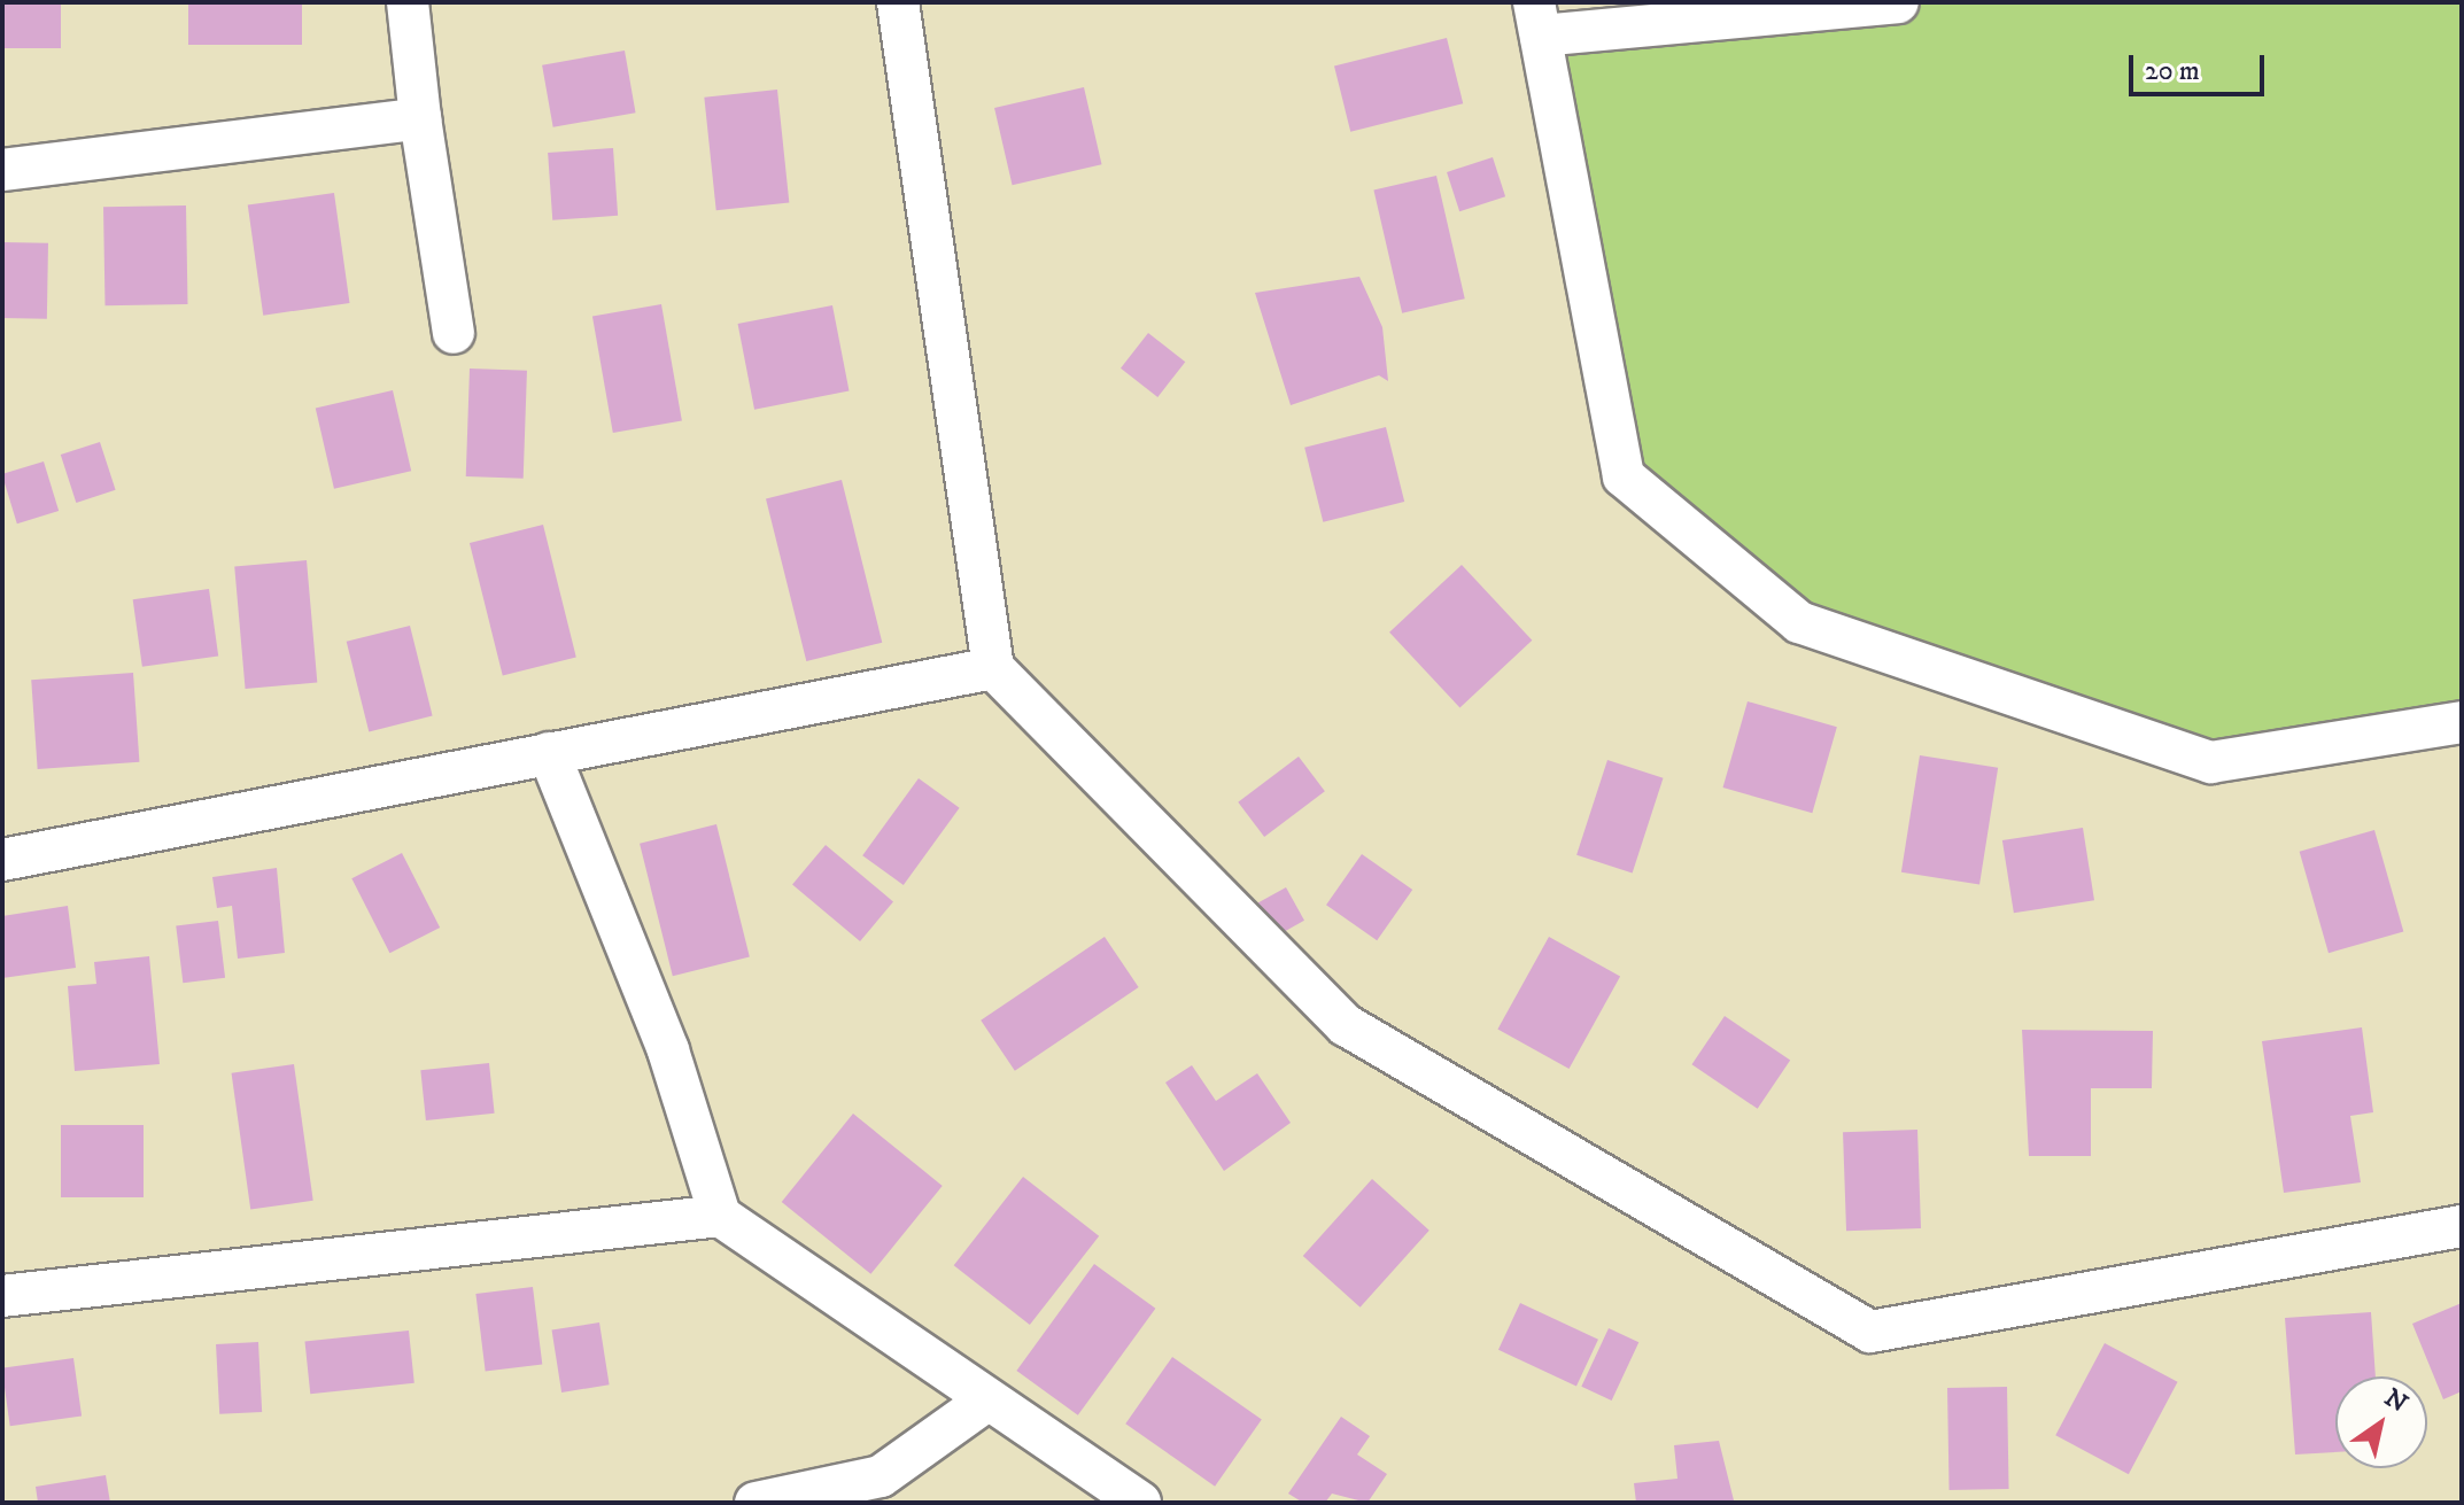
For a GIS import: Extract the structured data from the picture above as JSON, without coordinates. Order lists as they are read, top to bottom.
{
  "scale_bar": "20 m",
  "north": "top right"
}
